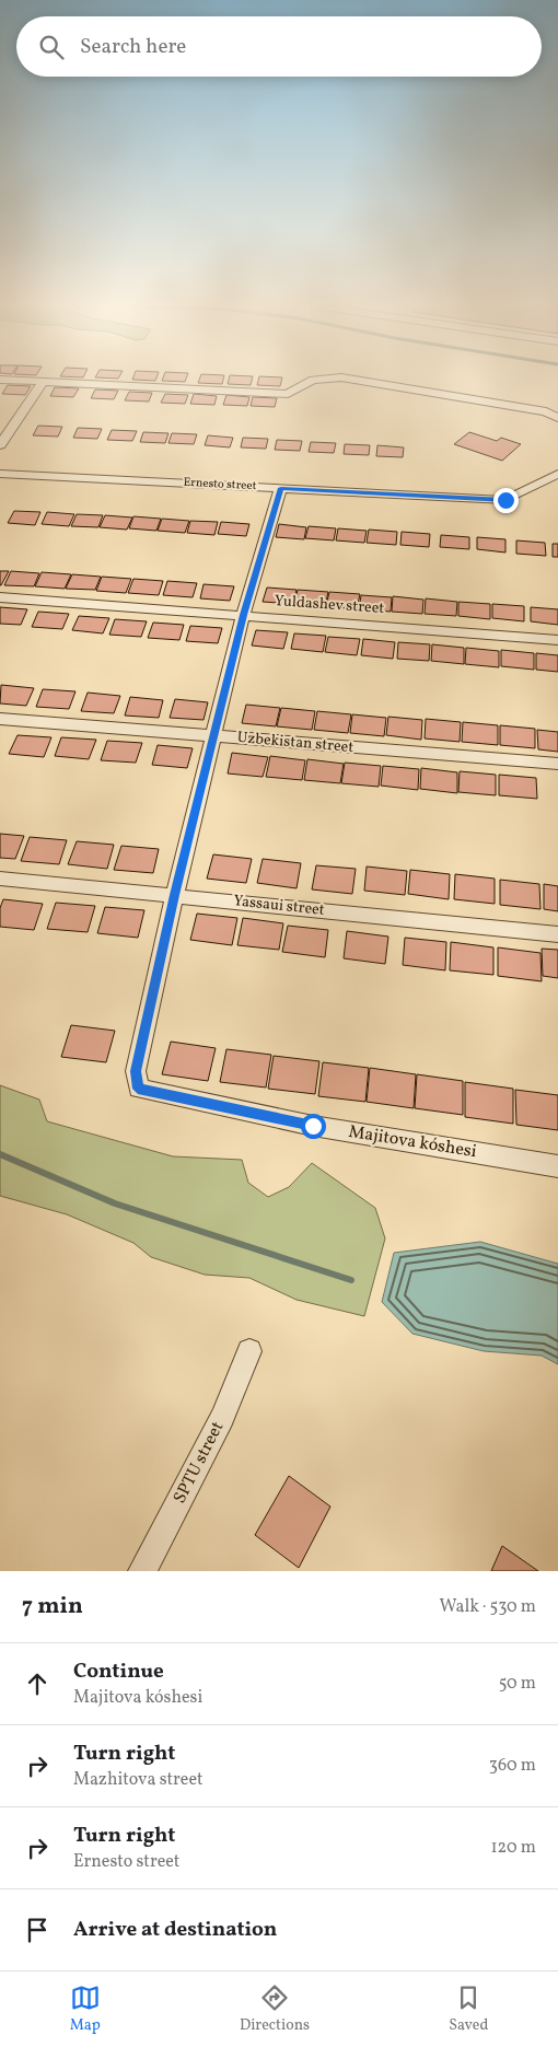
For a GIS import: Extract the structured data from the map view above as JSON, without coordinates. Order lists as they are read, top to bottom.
{
  "streets": {
    "street": [
      "Ernesto street",
      "Yuldashev street",
      "Uzbekistan street",
      "Yassaui street",
      "Majitova kóshesi",
      "SPTU street"
    ]
  },
  "crossings": [
    ["Yassaui street", "Majitova kóshesi"]
  ],
  "page": {
    "search": "Search here",
    "heading": ["7 min", "Walk · 530 m"],
    "list": [
      ["Continue", "Majitova kóshesi", "50 m"],
      ["Turn right", "Mazhitova street", "360 m"],
      ["Turn right", "Ernesto street", "120 m"],
      "Arrive at destination"
    ],
    "nav": ["Map", "Directions", "Saved"]
  }
}
